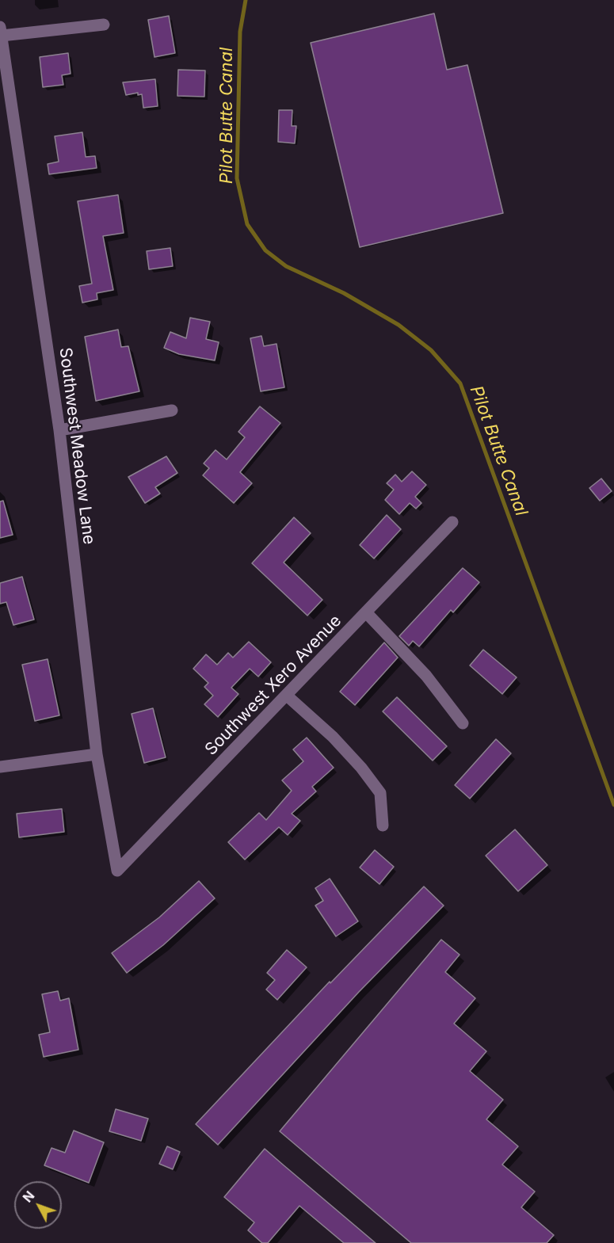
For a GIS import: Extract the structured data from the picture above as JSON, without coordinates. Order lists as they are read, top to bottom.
{
  "streets": {
    "street": ["Southwest Meadow Lane", "Southwest Xero Avenue"]
  },
  "crossings": [
    ["Southwest Meadow Lane", "Southwest Xero Avenue"]
  ],
  "water": ["Pilot Butte Canal"],
  "north": "top left"
}
